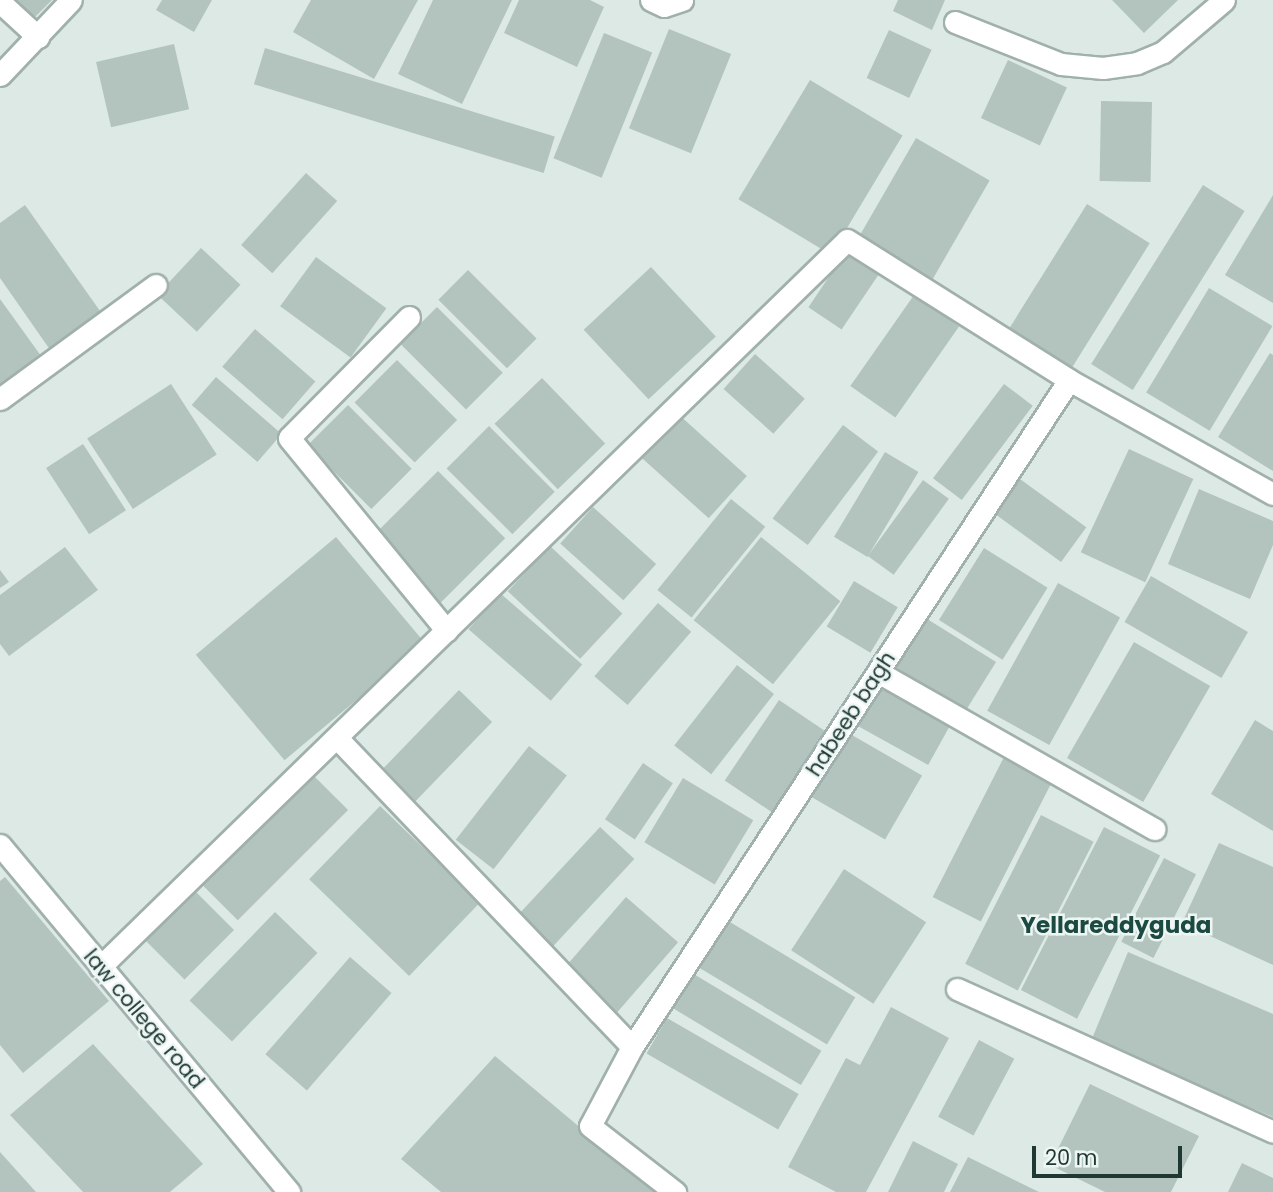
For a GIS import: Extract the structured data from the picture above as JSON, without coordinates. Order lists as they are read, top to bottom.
{
  "streets": {
    "street": ["habeeb bagh", "law college road"]
  },
  "districts": ["Yellareddyguda"],
  "scale_bar": "20 m"
}
